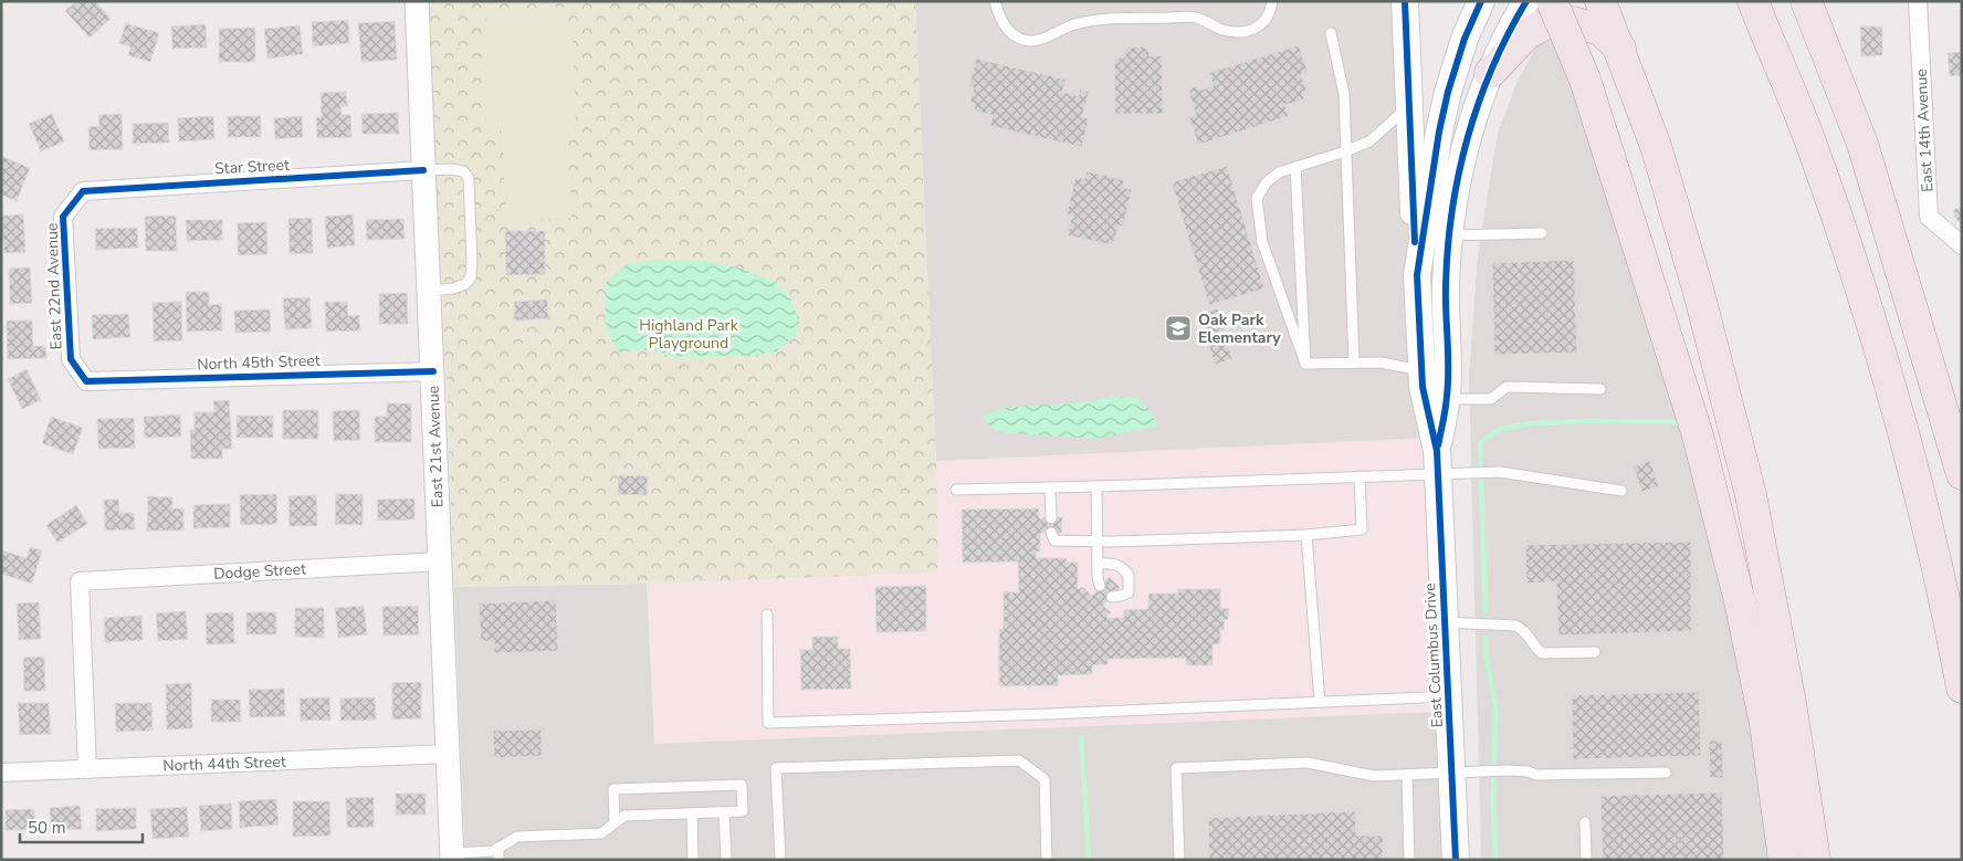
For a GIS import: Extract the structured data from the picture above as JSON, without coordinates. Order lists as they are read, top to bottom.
{
  "streets": {
    "main road": ["East Columbus Drive"],
    "street": [
      "East 14th Avenue",
      "Star Street",
      "East 22nd Avenue",
      "North 45th Street",
      "East 21st Avenue",
      "Dodge Street",
      "North 44th Street"
    ]
  },
  "crossings": [
    ["Star Street", "East 22nd Avenue"],
    ["Star Street", "East 21st Avenue"],
    ["East 22nd Avenue", "North 45th Street"],
    ["North 45th Street", "East 21st Avenue"],
    ["East 21st Avenue", "Dodge Street"],
    ["East 21st Avenue", "North 44th Street"],
    ["Dodge Street", "North 44th Street"]
  ],
  "parks": ["Highland Park Playground"],
  "places": {
    "school or university": ["Oak Park Elementary"]
  },
  "scale_bar": "50 m"
}
